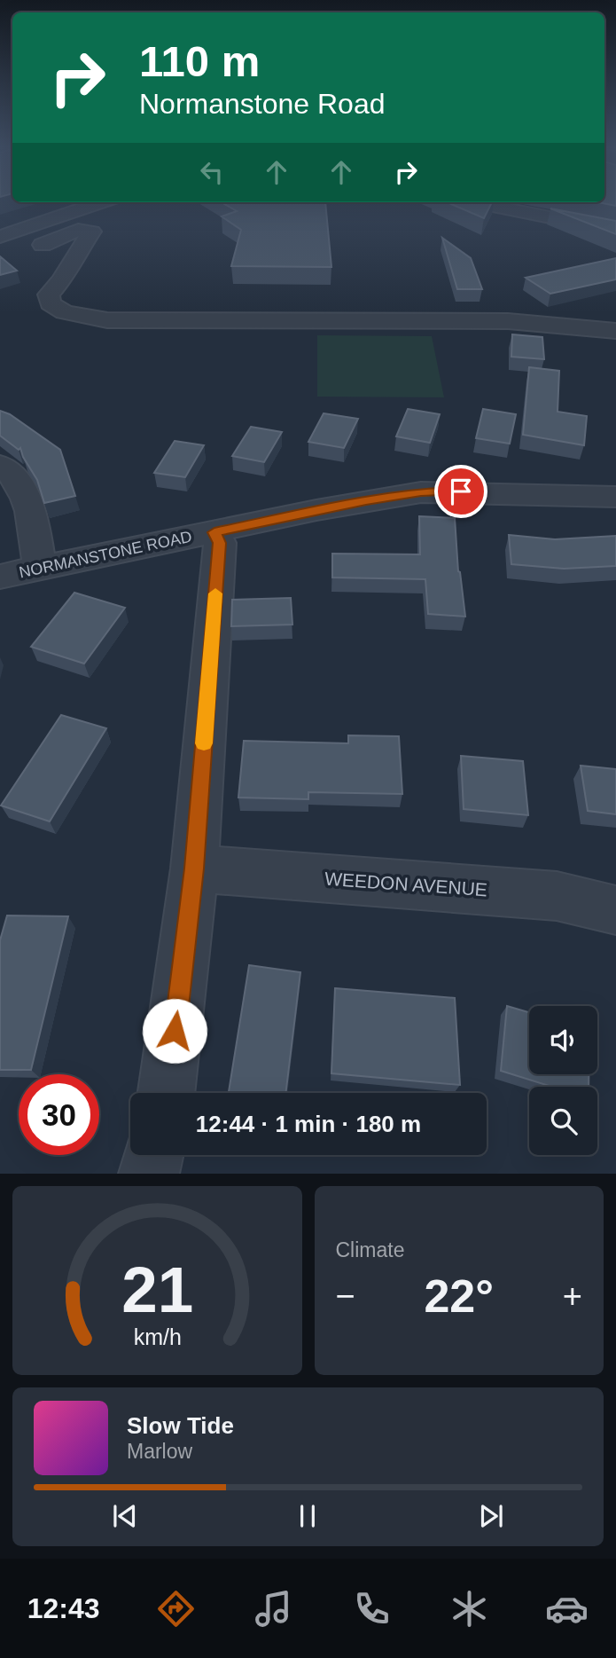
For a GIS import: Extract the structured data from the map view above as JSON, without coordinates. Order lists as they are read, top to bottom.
{
  "streets": {
    "street": ["NORMANSTONE ROAD", "WEEDON AVENUE"]
  },
  "page": {
    "turn": ["110 m", "Normanstone Road"],
    "limit": "30",
    "trip": "12:44 · 1 min · 180 m",
    "tile": "Climate",
    "heat": ["−", "22°", "+"],
    "song": ["Slow Tide", "Marlow"],
    "tabs": "12:43",
    "gauge": ["21", "km/h"]
  }
}
